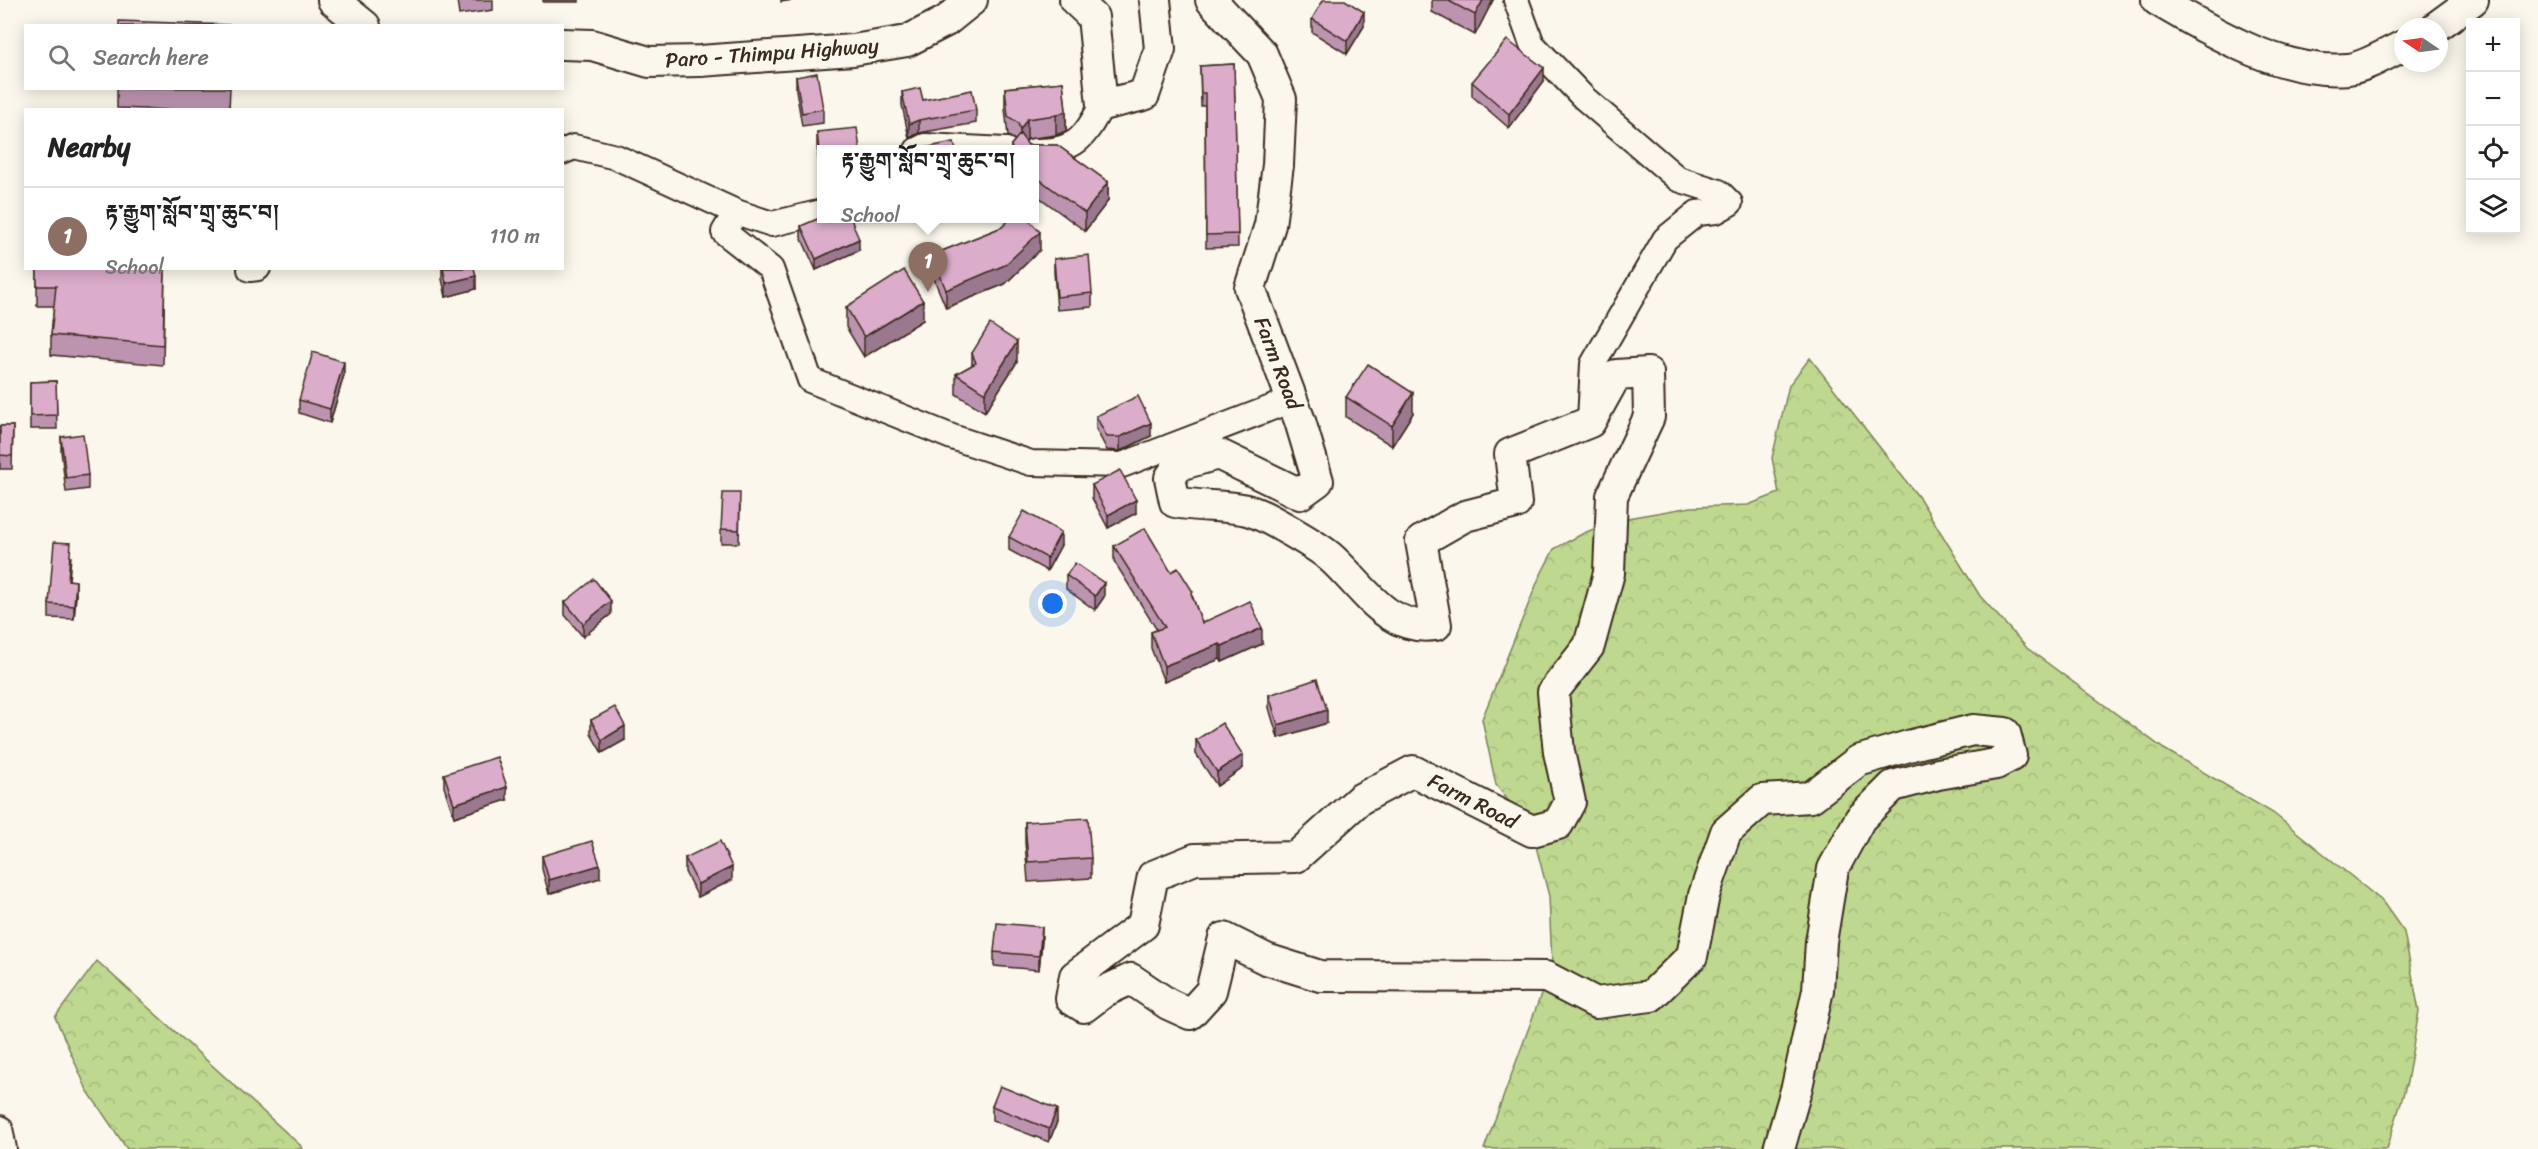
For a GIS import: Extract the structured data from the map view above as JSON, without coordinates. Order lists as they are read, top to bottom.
{
  "streets": {
    "street": ["Paro - Thimpu Highway", "Farm Road"]
  },
  "north": "left",
  "page": {
    "map_buttons": ["+", "−"],
    "search": "Search here",
    "heading": "Nearby",
    "popup": ["རྟ་རྒྱུག་སློབ་གྲྭ་ཆུང་བ།", "School"],
    "list": [
      {
        "mark": "1",
        "name": "རྟ་རྒྱུག་སློབ་གྲྭ་ཆུང་བ།",
        "note": "School",
        "value": "110 m"
      }
    ],
    "pins": "1"
  }
}
